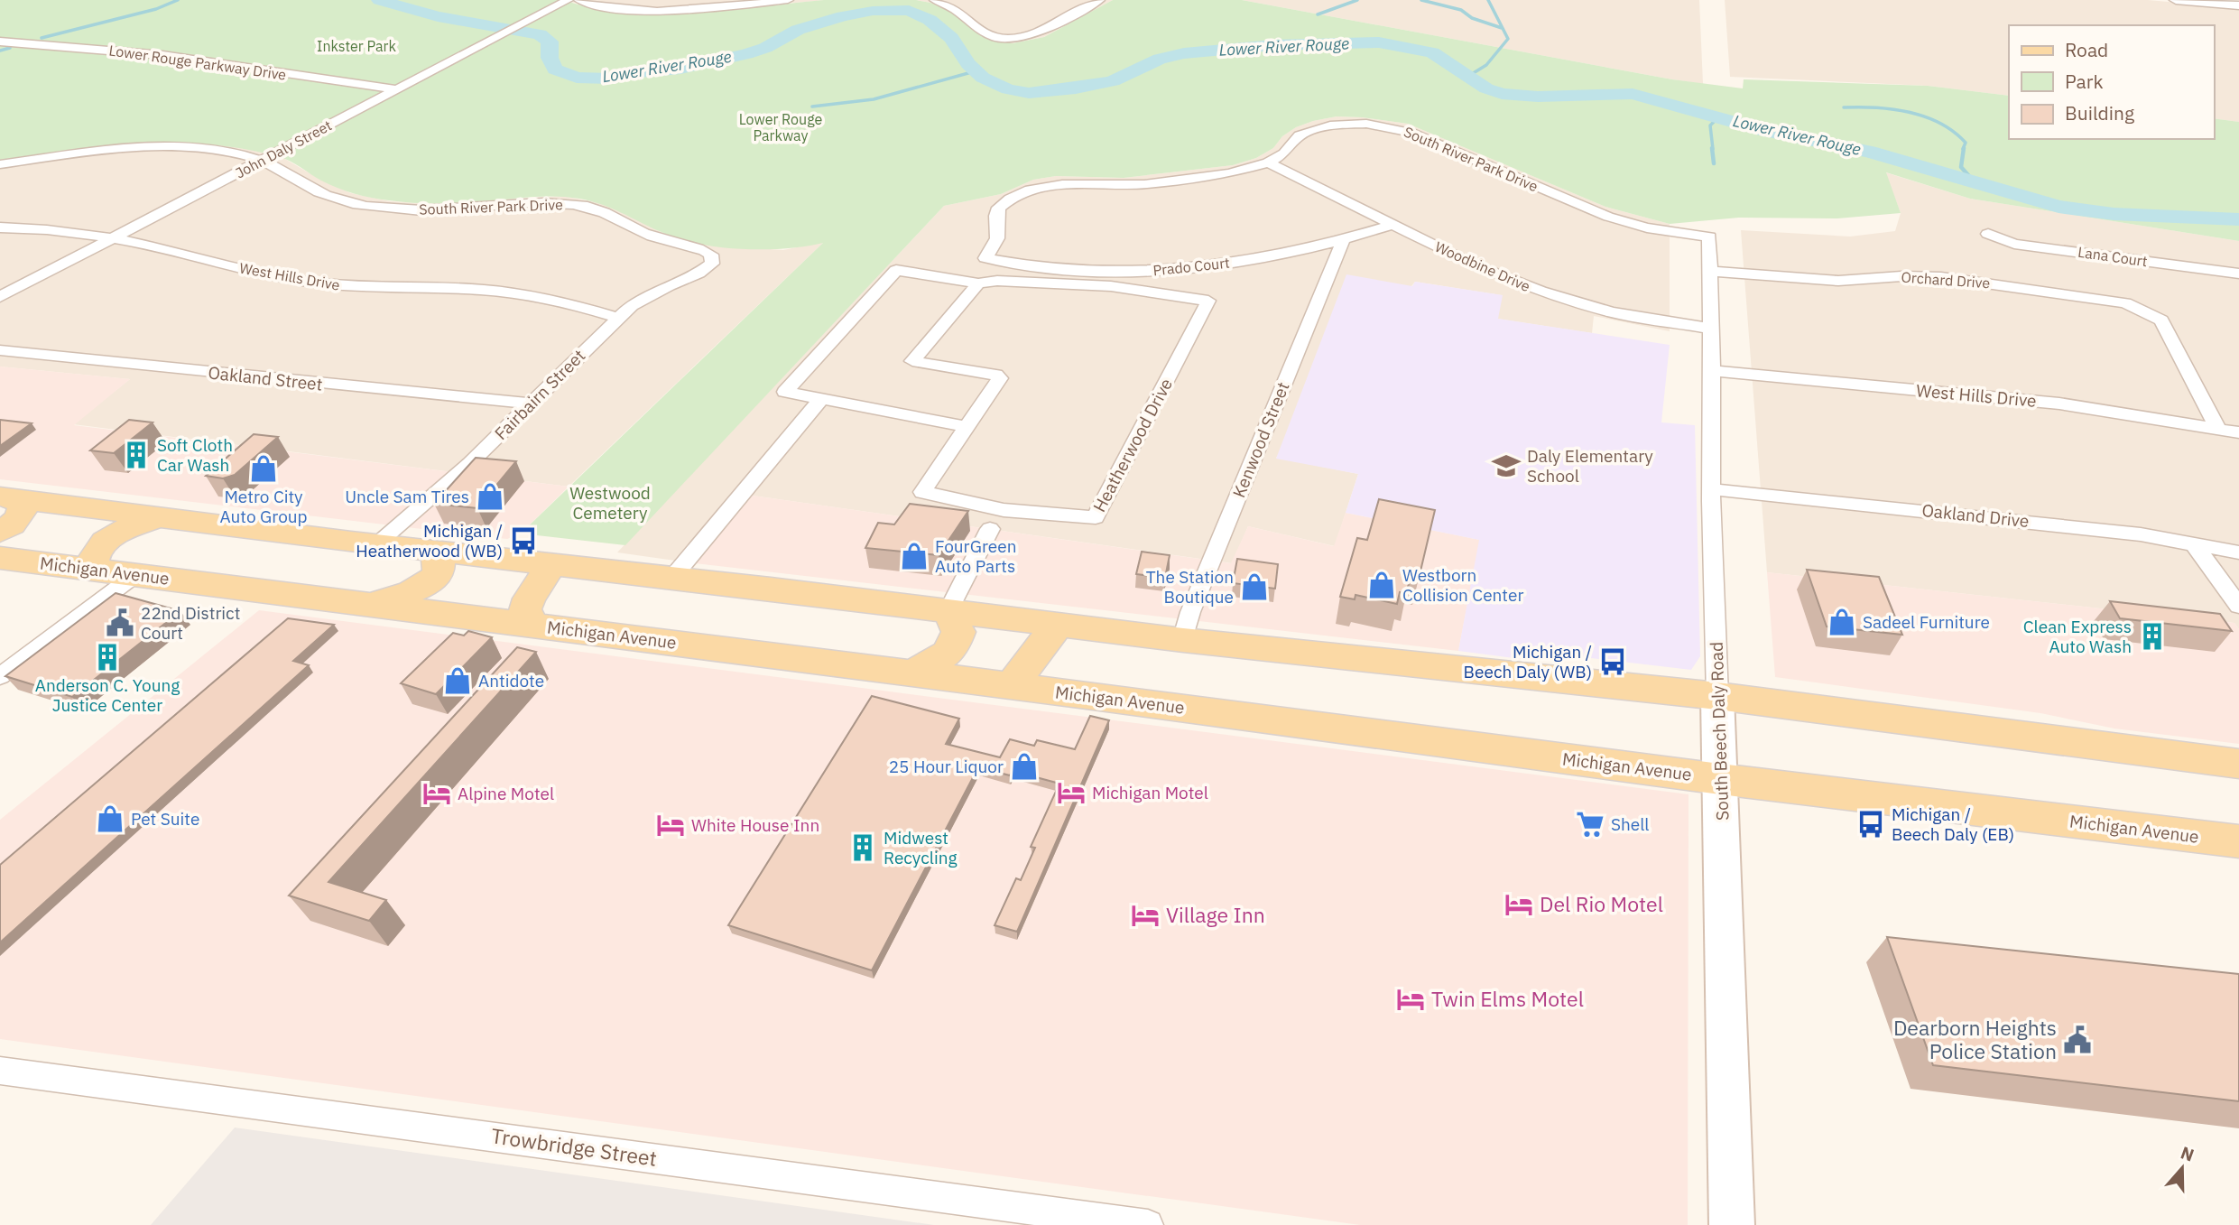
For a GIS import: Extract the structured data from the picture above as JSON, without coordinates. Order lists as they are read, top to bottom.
{
  "streets": {
    "main road": ["Michigan Avenue", "South Beech Daly Road"],
    "street": [
      "Lower Rouge Parkway Drive",
      "John Daly Street",
      "South River Park Drive",
      "Lana Court",
      "Prado Court",
      "Woodbine Drive",
      "West Hills Drive",
      "Orchard Drive",
      "Oakland Street",
      "Fairbairn Street",
      "Kenwood Street",
      "Heatherwood Drive",
      "Oakland Drive",
      "Trowbridge Street"
    ]
  },
  "crossings": [
    ["Lower Rouge Parkway Drive", "John Daly Street"],
    ["John Daly Street", "South River Park Drive"],
    ["John Daly Street", "West Hills Drive"],
    ["South River Park Drive", "Prado Court"],
    ["South River Park Drive", "Woodbine Drive"],
    ["South River Park Drive", "Fairbairn Street"],
    ["South River Park Drive", "South Beech Daly Road"],
    ["Prado Court", "Woodbine Drive"],
    ["Prado Court", "Kenwood Street"],
    ["Woodbine Drive", "South Beech Daly Road"],
    ["West Hills Drive", "Orchard Drive"],
    ["West Hills Drive", "Fairbairn Street"],
    ["West Hills Drive", "South Beech Daly Road"],
    ["Orchard Drive", "South Beech Daly Road"],
    ["Oakland Street", "Fairbairn Street"],
    ["Oakland Drive", "South Beech Daly Road"],
    ["Michigan Avenue", "South Beech Daly Road"]
  ],
  "water": ["Lower River Rouge"],
  "parks": ["Inkster Park", "Lower Rouge Parkway", "Westwood Cemetery"],
  "places": {
    "building": [
      "Soft Cloth Car Wash",
      "Clean Express Auto Wash",
      "Anderson C. Young Justice Center",
      "Midwest Recycling"
    ],
    "school or university": ["Daly Elementary School"],
    "shop": [
      "Metro City Auto Group",
      "Uncle Sam Tires",
      "FourGreen Auto Parts",
      "Westborn Collision Center",
      "The Station Boutique",
      "Sadeel Furniture",
      "Antidote",
      "25 Hour Liquor",
      "Pet Suite"
    ],
    "bus stop": ["Michigan / Heatherwood (WB)", "Michigan / Beech Daly (WB)", "Michigan / Beech Daly (EB)"],
    "public building": ["22nd District Court", "Dearborn Heights Police Station"],
    "hotel": [
      "Michigan Motel",
      "Alpine Motel",
      "White House Inn",
      "Del Rio Motel",
      "Village Inn",
      "Twin Elms Motel"
    ],
    "supermarket": ["Shell"]
  },
  "legend": ["Road", "Park", "Building"],
  "north": "top"
}
